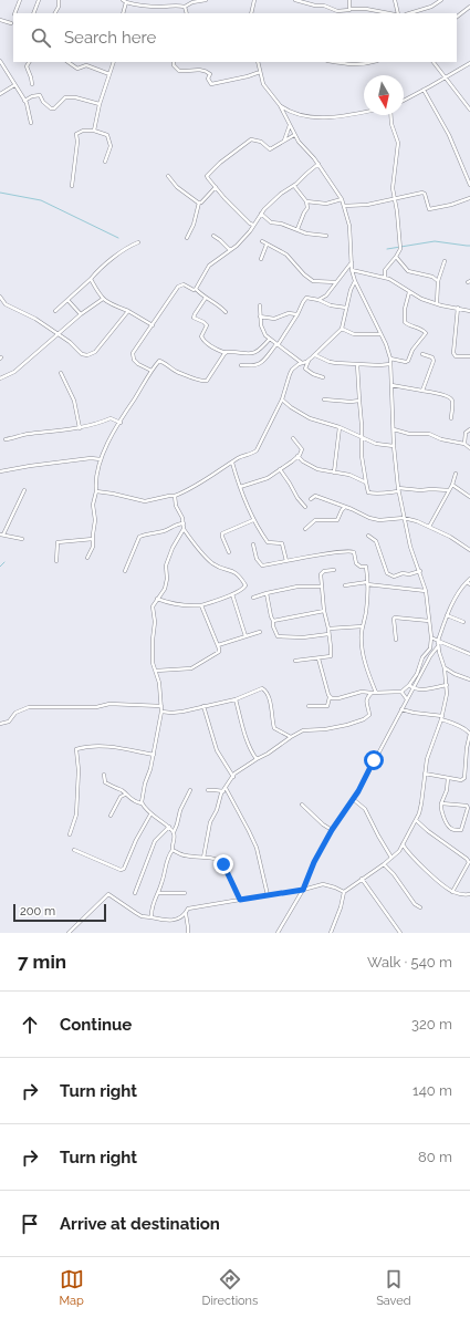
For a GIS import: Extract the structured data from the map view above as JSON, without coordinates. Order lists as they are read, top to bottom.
{
  "scale_bar": "200 m",
  "north": "bottom",
  "page": {
    "search": "Search here",
    "scale": "200 m",
    "heading": ["7 min", "Walk · 540 m"],
    "list": [
      ["Continue", "320 m"],
      ["Turn right", "140 m"],
      ["Turn right", "80 m"],
      "Arrive at destination"
    ],
    "nav": ["Map", "Directions", "Saved"]
  }
}
